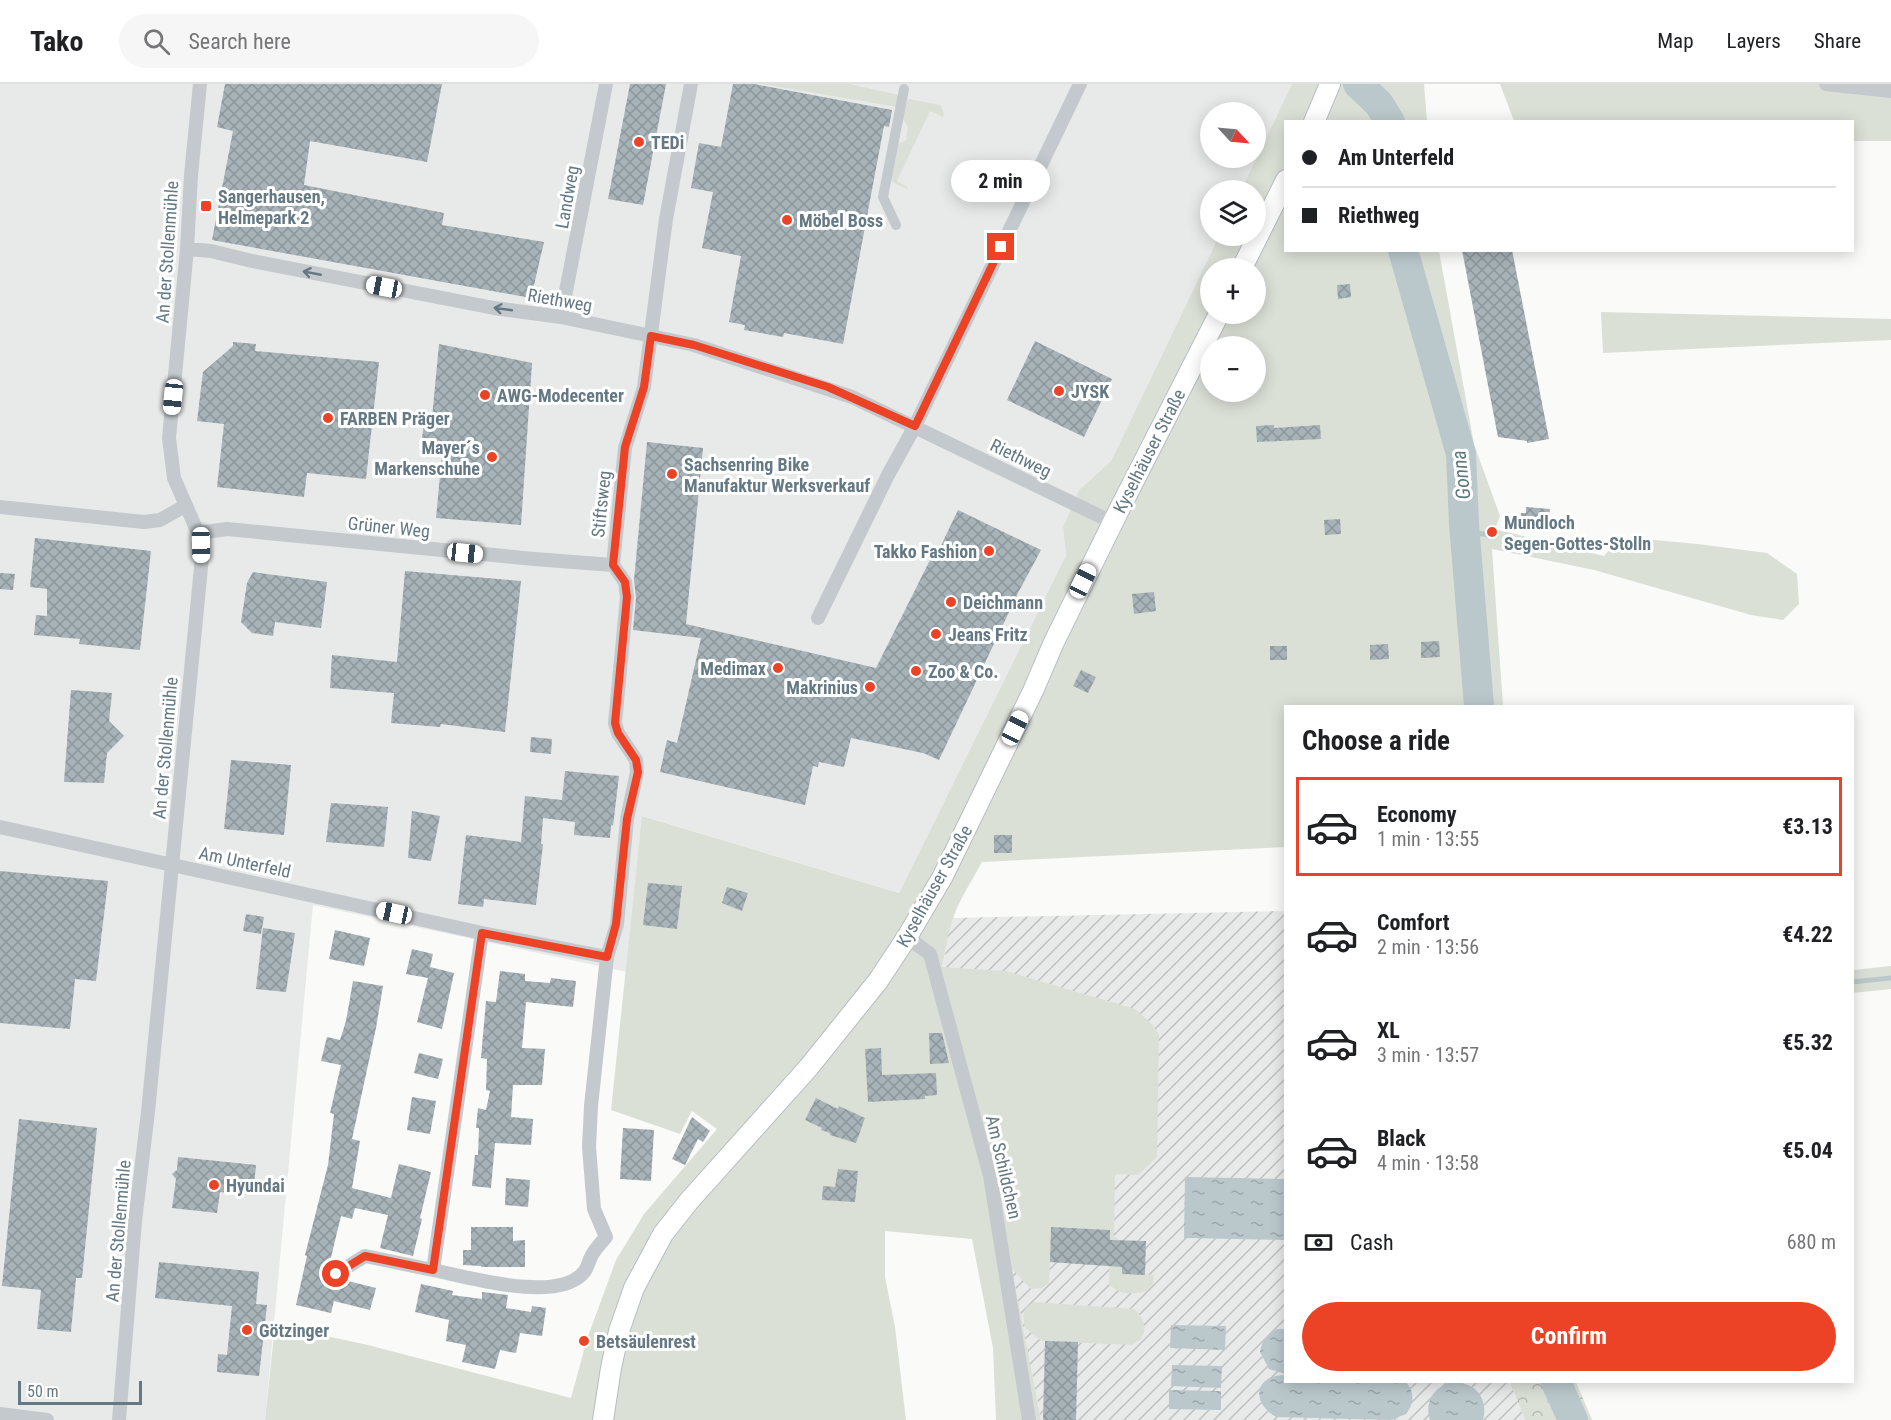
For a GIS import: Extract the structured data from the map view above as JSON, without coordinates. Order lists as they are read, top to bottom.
{
  "streets": {
    "main road": ["Kyselhäuser Straße"],
    "street": [
      "Landweg",
      "An der Stollenmühle",
      "Riethweg",
      "Stiftsweg",
      "Grüner Weg",
      "Am Unterfeld",
      "Am Schildchen"
    ]
  },
  "crossings": [
    ["Landweg", "Riethweg"],
    ["An der Stollenmühle", "Riethweg"],
    ["An der Stollenmühle", "Grüner Weg"],
    ["An der Stollenmühle", "Am Unterfeld"],
    ["Riethweg", "Kyselhäuser Straße"],
    ["Riethweg", "Stiftsweg"],
    ["Kyselhäuser Straße", "Am Schildchen"],
    ["Stiftsweg", "Grüner Weg"]
  ],
  "one_way": ["Riethweg"],
  "water": ["Gonna"],
  "places": {
    "other": [
      "TEDi",
      "Möbel Boss",
      "JYSK",
      "AWG-Modecenter",
      "FARBEN Präger",
      "Mayer´s Markenschuhe",
      "Sachsenring Bike Manufaktur Werksverkauf",
      "Mundloch Segen-Gottes-Stolln",
      "Takko Fashion",
      "Deichmann",
      "Jeans Fritz",
      "Medimax",
      "Zoo & Co.",
      "Makrinius",
      "Hyundai",
      "Götzinger",
      "Betsäulenrest"
    ],
    "transit": ["Sangerhausen, Helmepark 2"]
  },
  "scale_bar": "50 m",
  "north": "bottom right",
  "page": {
    "header": "Tako",
    "search": "Search here",
    "nav": ["Map", "Layers", "Share"],
    "map_buttons": ["+", "−"],
    "banner": ["Am Unterfeld", "Riethweg"],
    "bubble": "2 min",
    "heading": "Choose a ride",
    "list": [
      {
        "name": "Economy",
        "note": "1 min · 13:55",
        "value": "€3.13"
      },
      {
        "name": "Comfort",
        "note": "2 min · 13:56",
        "value": "€4.22"
      },
      {
        "name": "XL",
        "note": "3 min · 13:57",
        "value": "€5.32"
      },
      {
        "name": "Black",
        "note": "4 min · 13:58",
        "value": "€5.04"
      }
    ],
    "pay": ["Cash", "680 m"],
    "buttons": "Confirm",
    "scale": "50 m"
  }
}
